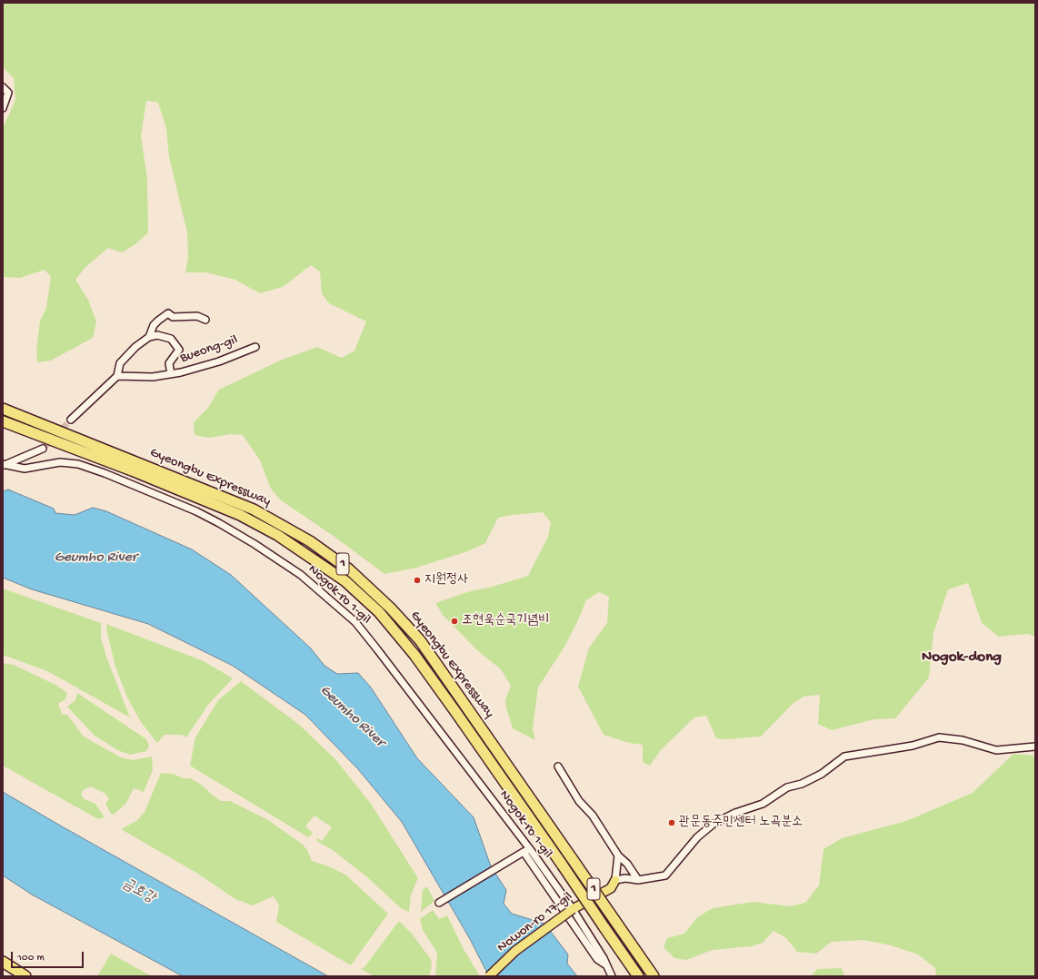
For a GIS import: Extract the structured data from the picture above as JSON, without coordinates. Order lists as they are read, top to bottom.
{
  "streets": {
    "highway": ["Gyeongbu Expressway", "1"],
    "main road": ["Nowon-ro 17-gil"],
    "street": ["Bueong-gil", "Nogok-ro 1-gil"]
  },
  "crossings": [
    ["Nogok-ro 1-gil", "Nowon-ro 17-gil"]
  ],
  "districts": ["Nogok-dong"],
  "water": ["Geumho River", "금호강"],
  "places": ["지원정사", "조현욱순국기념비", "관문동주민센터 노곡분소"],
  "scale_bar": "100 m"
}
